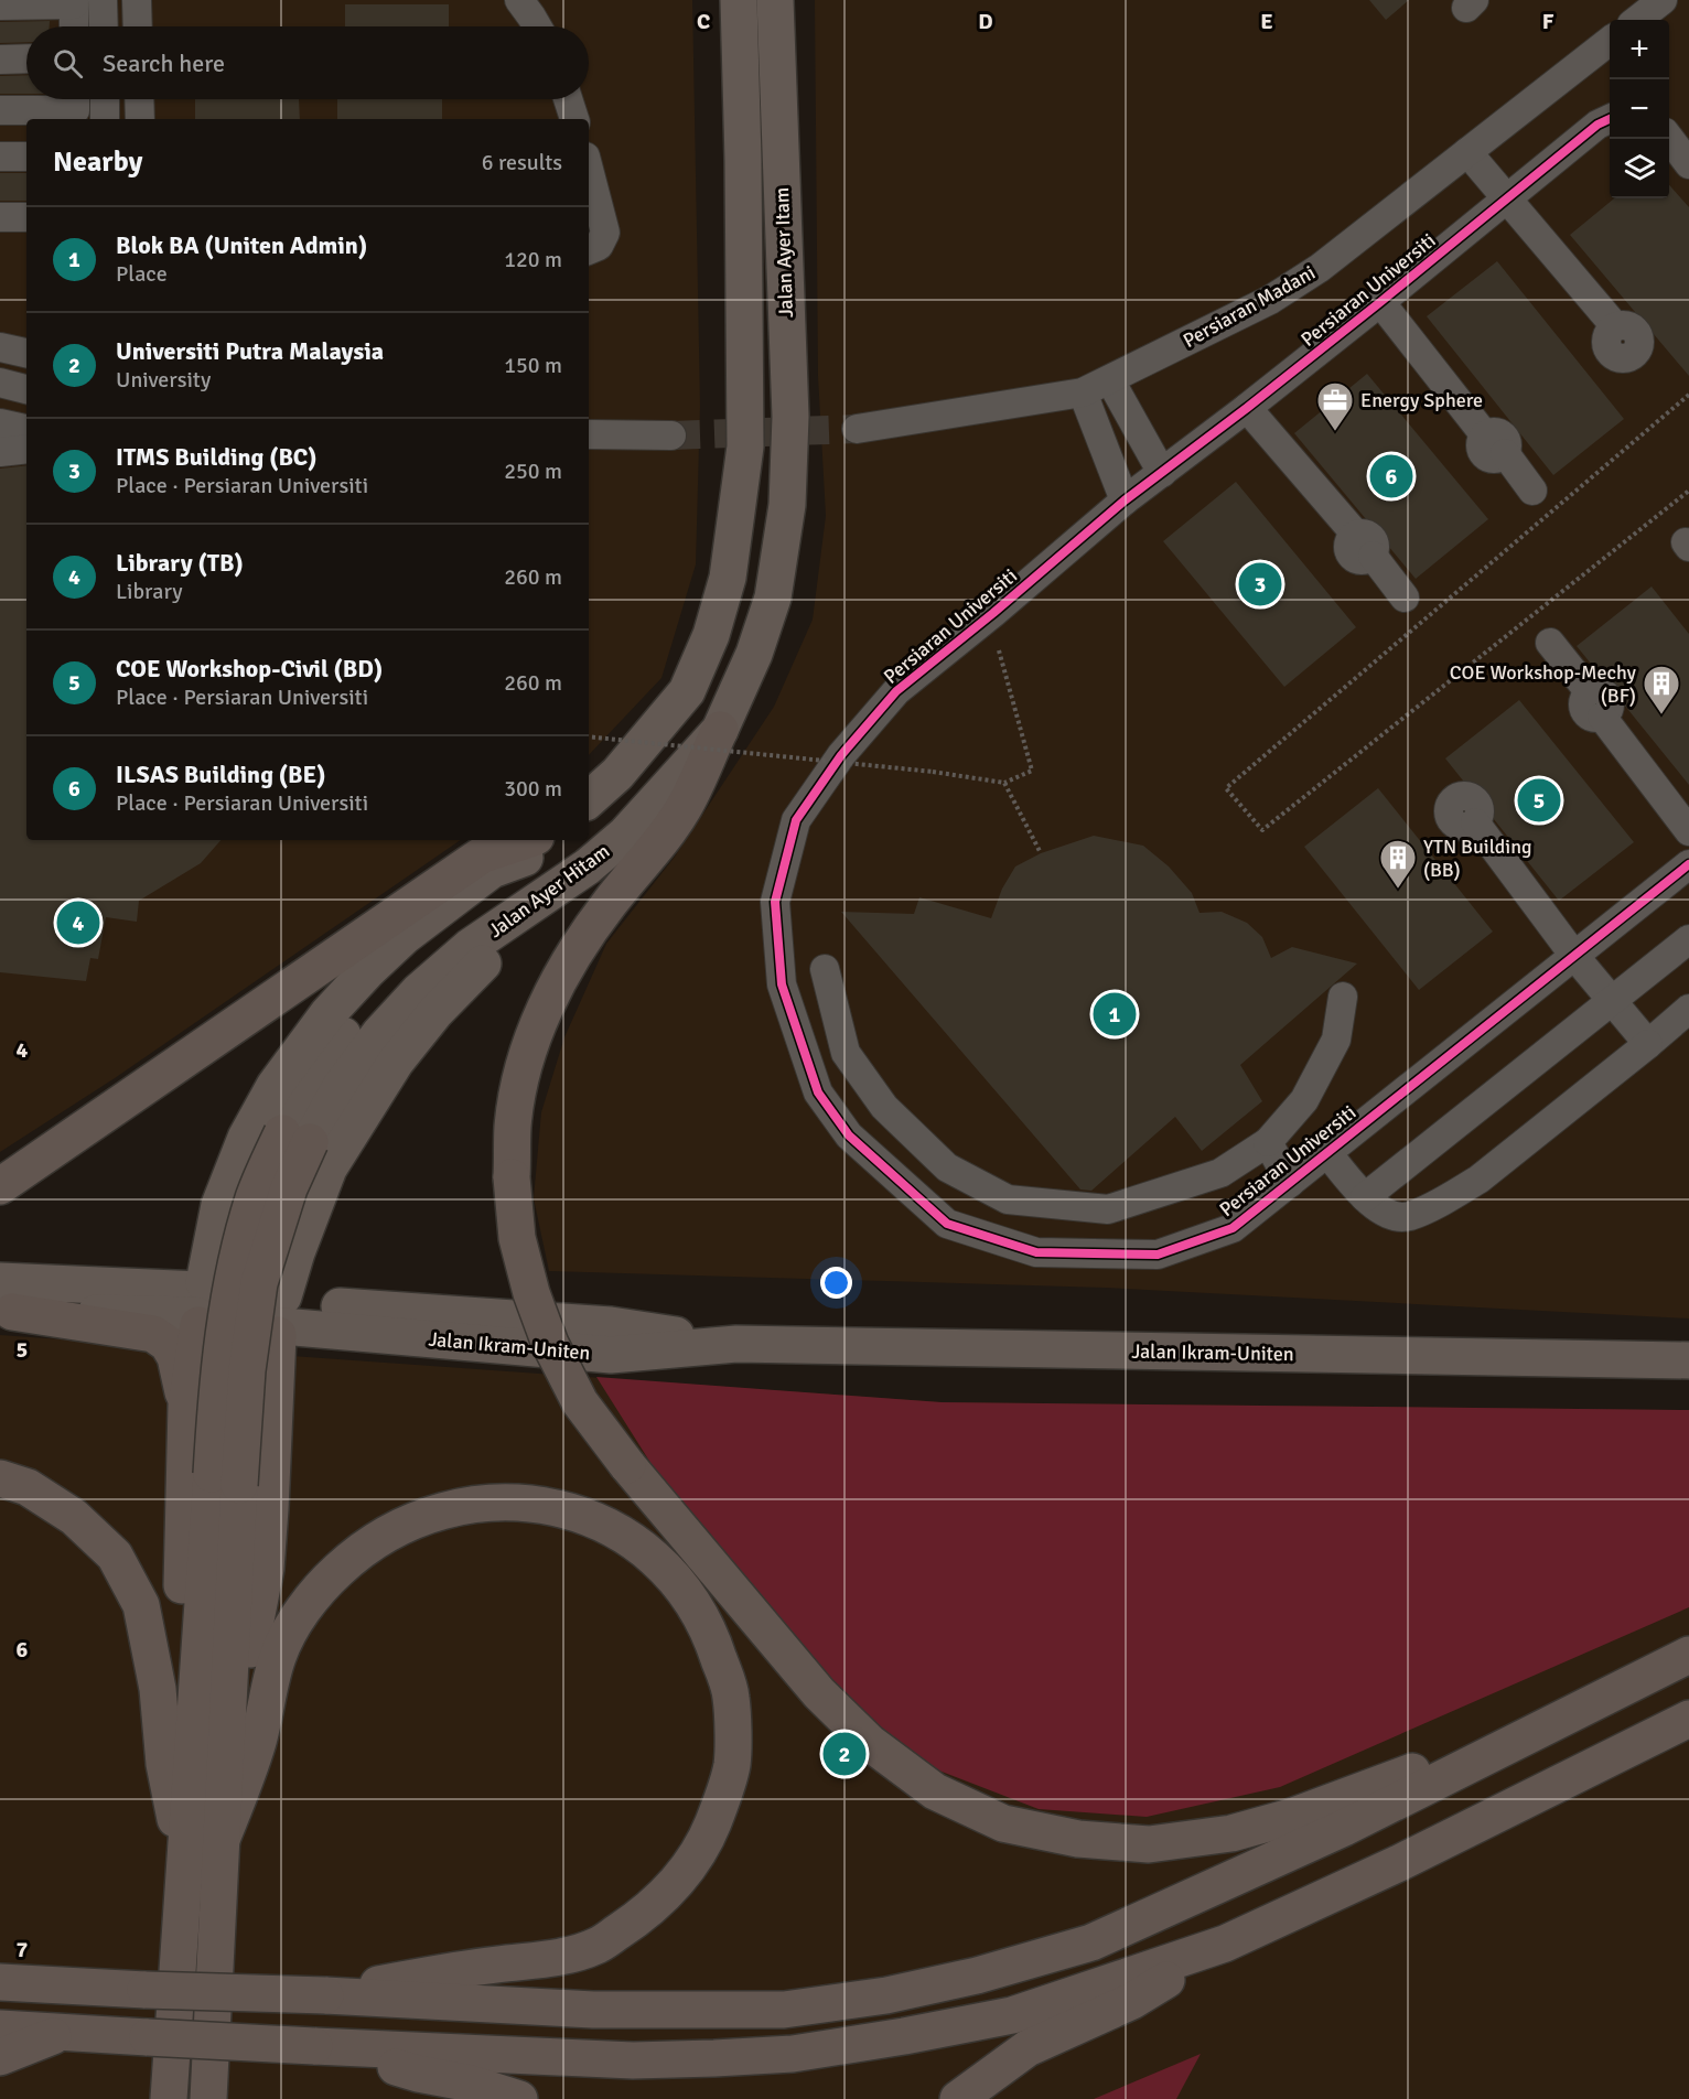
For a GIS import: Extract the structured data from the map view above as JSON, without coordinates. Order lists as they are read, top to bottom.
{
  "streets": {
    "main road": ["Jalan Ayer Itam", "Jalan Ayer Hitam", "Jalan Ikram-Uniten"],
    "street": ["Persiaran Universiti", "Persiaran Madani"]
  },
  "crossings": [
    ["Jalan Ayer Itam", "Jalan Ayer Hitam"]
  ],
  "places": {
    "office": ["Energy Sphere"],
    "building": ["COE Workshop-Mechy (BF)", "YTN Building (BB)"]
  },
  "page": {
    "map_buttons": ["+", "−"],
    "search": "Search here",
    "heading": ["Nearby", "6 results"],
    "list": [
      {
        "mark": "1",
        "name": "Blok BA (Uniten Admin)",
        "note": "Place",
        "value": "120 m"
      },
      {
        "mark": "2",
        "name": "Universiti Putra Malaysia",
        "note": "University",
        "value": "150 m"
      },
      {
        "mark": "3",
        "name": "ITMS Building (BC)",
        "note": "Place · Persiaran Universiti",
        "value": "250 m"
      },
      {
        "mark": "4",
        "name": "Library (TB)",
        "note": "Library",
        "value": "260 m"
      },
      {
        "mark": "5",
        "name": "COE Workshop-Civil (BD)",
        "note": "Place · Persiaran Universiti",
        "value": "260 m"
      },
      {
        "mark": "6",
        "name": "ILSAS Building (BE)",
        "note": "Place · Persiaran Universiti",
        "value": "300 m"
      }
    ],
    "pins": [
      "6",
      "3",
      "5",
      "4",
      "1",
      "2"
    ]
  },
  "grid": {
    "columns": [
      "C",
      "D",
      "E",
      "F"
    ],
    "rows": [
      "4",
      "5",
      "6",
      "7"
    ]
  }
}
